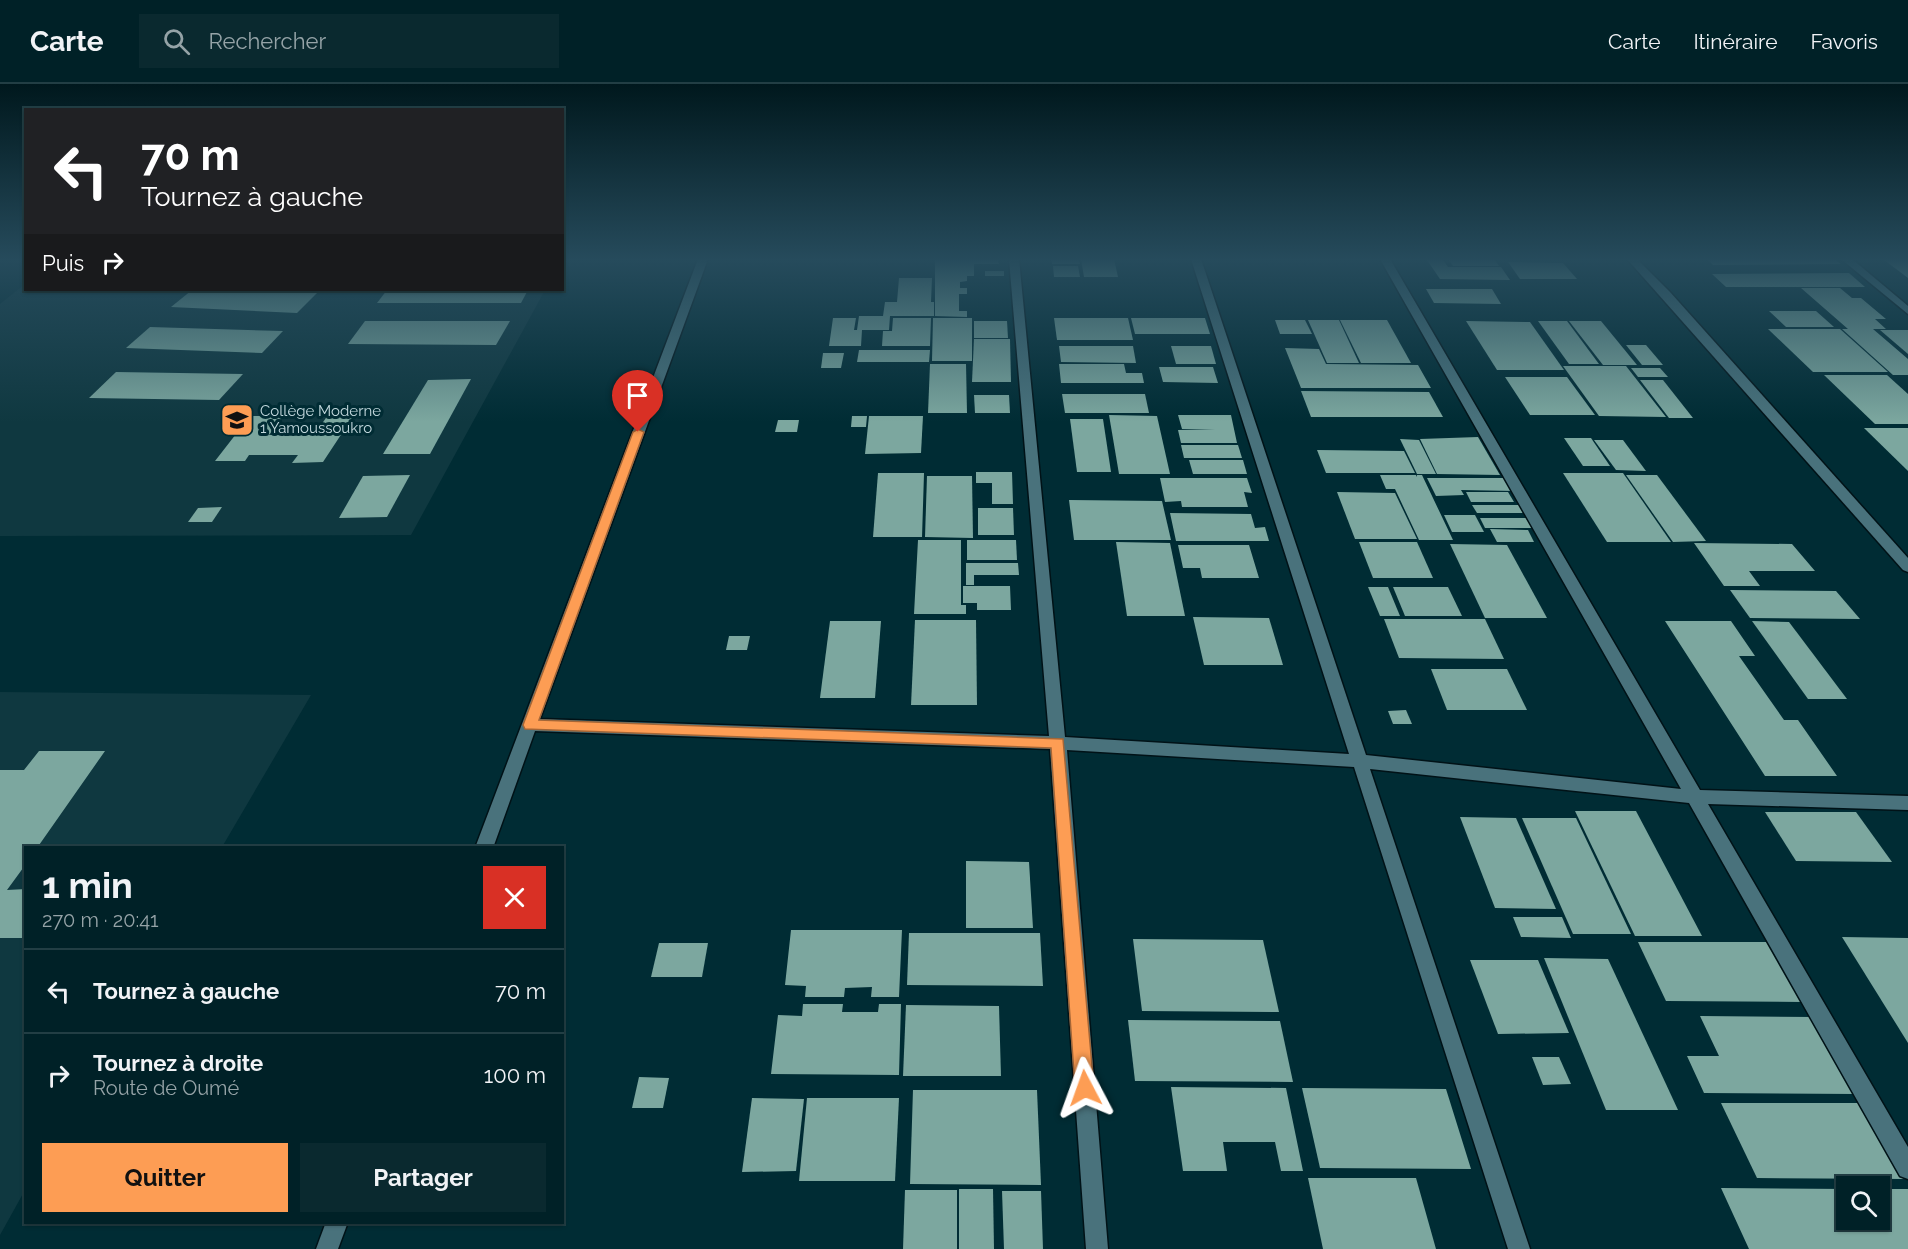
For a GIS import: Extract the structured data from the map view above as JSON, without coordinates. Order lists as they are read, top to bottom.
{
  "places": {
    "school or university": ["Collège Moderne 1 Yamoussoukro"]
  },
  "page": {
    "header": "Carte",
    "search": "Rechercher",
    "nav": ["Carte", "Itinéraire", "Favoris"],
    "turn": ["70 m", "Tournez à gauche"],
    "then": "Puis",
    "heading": ["1 min", "270 m · 20:41"],
    "list": [
      {
        "name": "Tournez à gauche",
        "value": "70 m"
      },
      {
        "name": "Tournez à droite",
        "note": "Route de Oumé",
        "value": "100 m"
      }
    ],
    "buttons": ["Quitter", "Partager"]
  }
}
